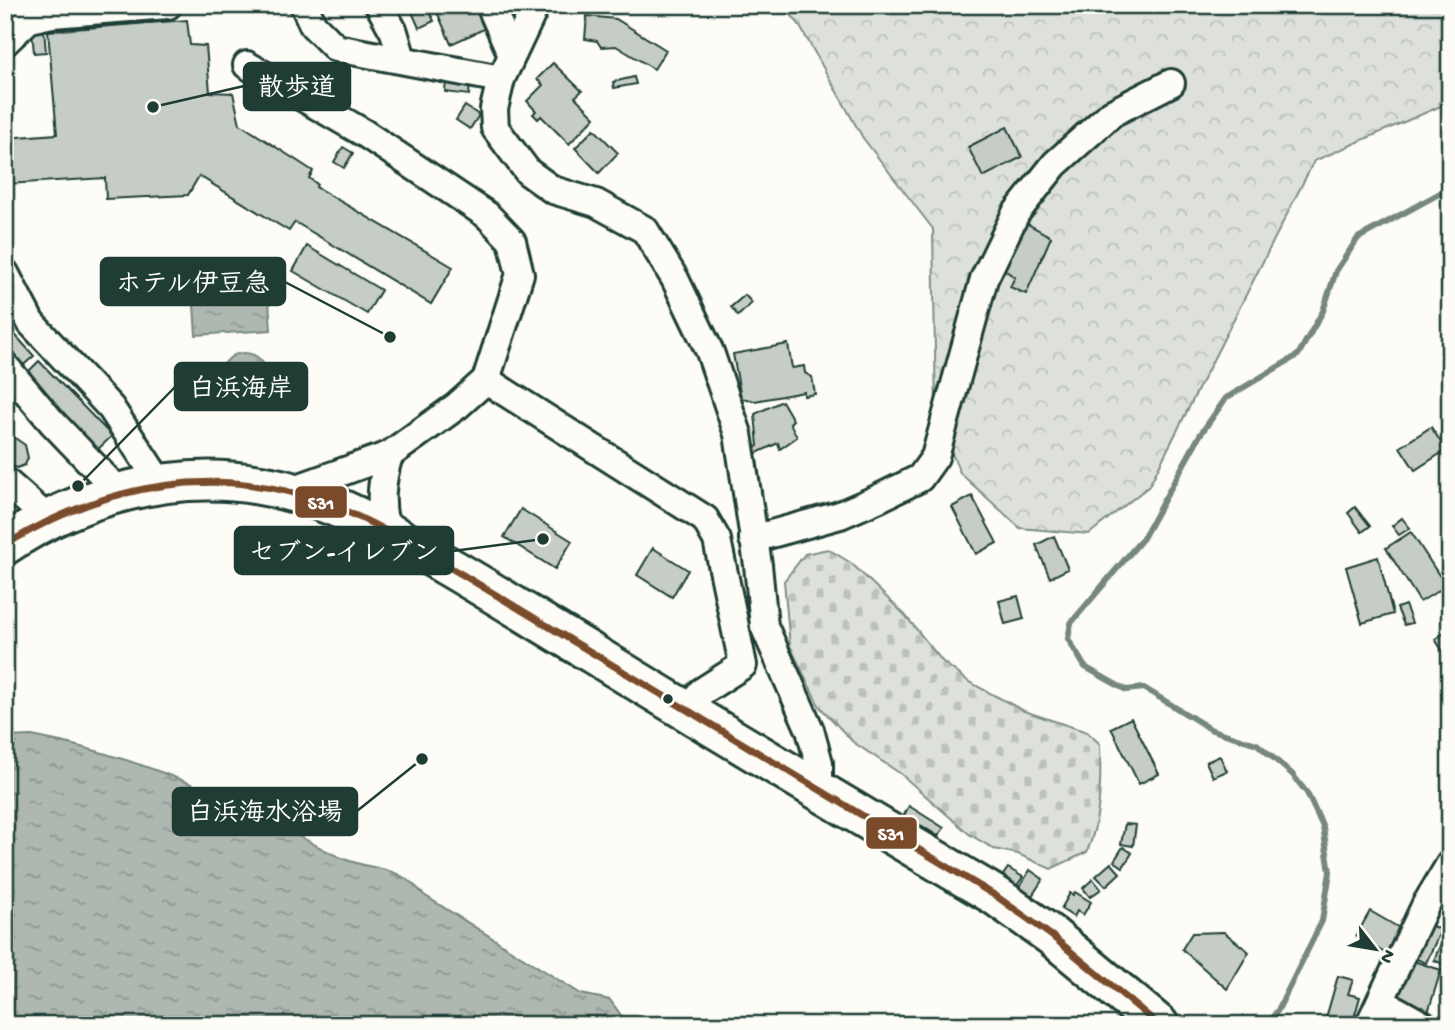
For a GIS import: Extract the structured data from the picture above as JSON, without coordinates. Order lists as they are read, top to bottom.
{
  "places": [
    "散歩道",
    "ホテル伊豆急",
    "白浜海岸",
    "セブン-イレブン",
    "白浜海水浴場"
  ],
  "lines": ["transit line S31"],
  "north": "bottom right"
}
